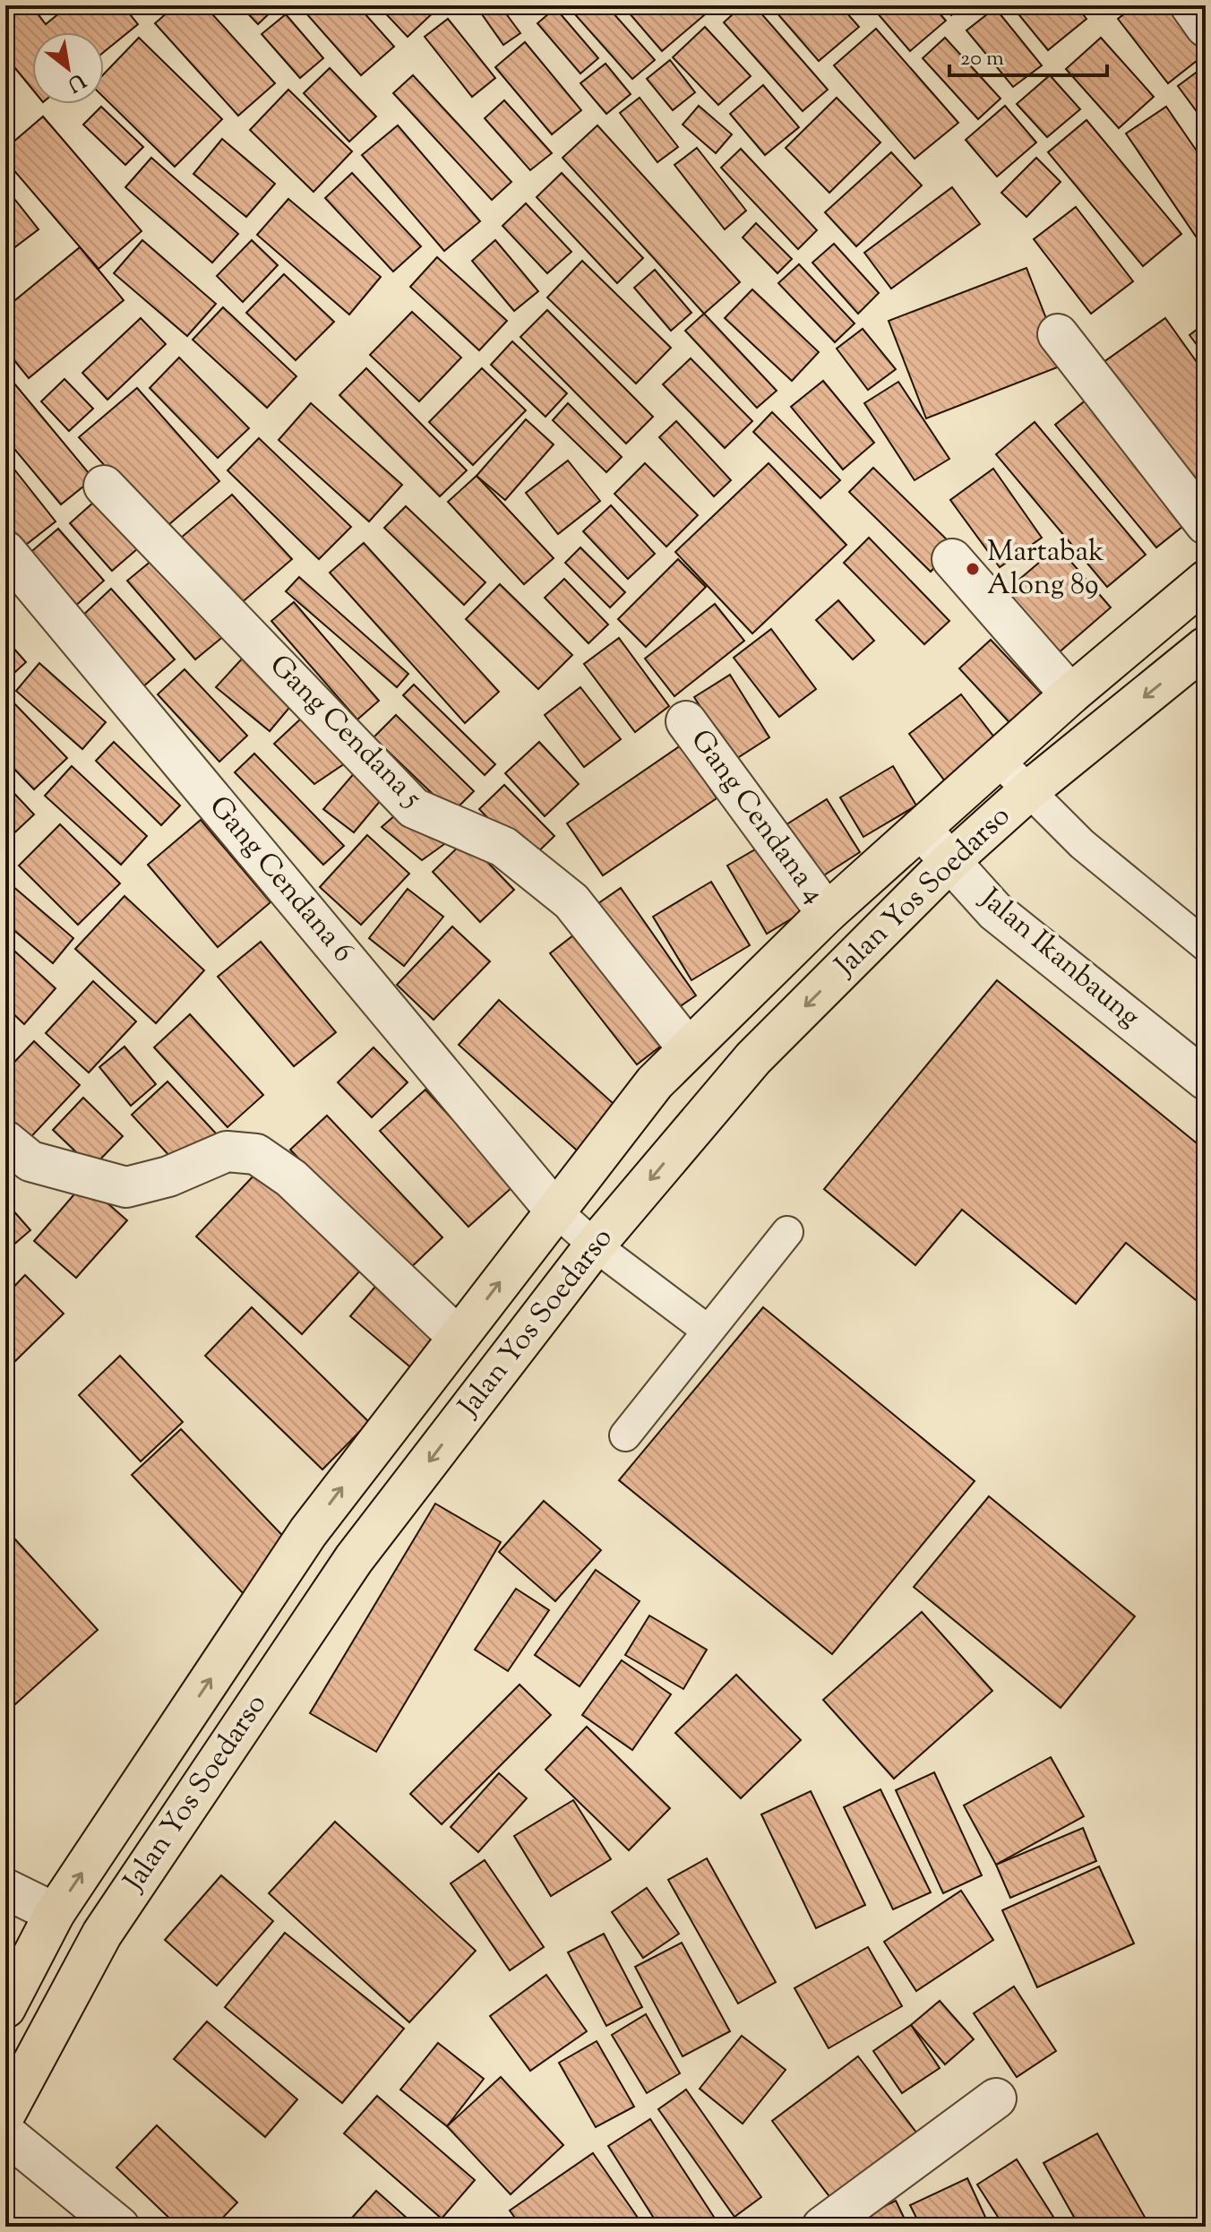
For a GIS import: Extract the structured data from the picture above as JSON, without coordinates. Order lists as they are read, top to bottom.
{
  "streets": {
    "highway": ["Jalan Yos Soedarso"],
    "street": [
      "Gang Cendana 5",
      "Gang Cendana 4",
      "Gang Cendana 6",
      "Jalan Ikanbaung"
    ]
  },
  "crossings": [
    ["Gang Cendana 5", "Jalan Yos Soedarso"],
    ["Gang Cendana 4", "Jalan Yos Soedarso"],
    ["Gang Cendana 6", "Jalan Yos Soedarso"],
    ["Jalan Yos Soedarso", "Jalan Ikanbaung"]
  ],
  "places": ["Martabak Along 89"],
  "scale_bar": "20 m",
  "north": "bottom right"
}
